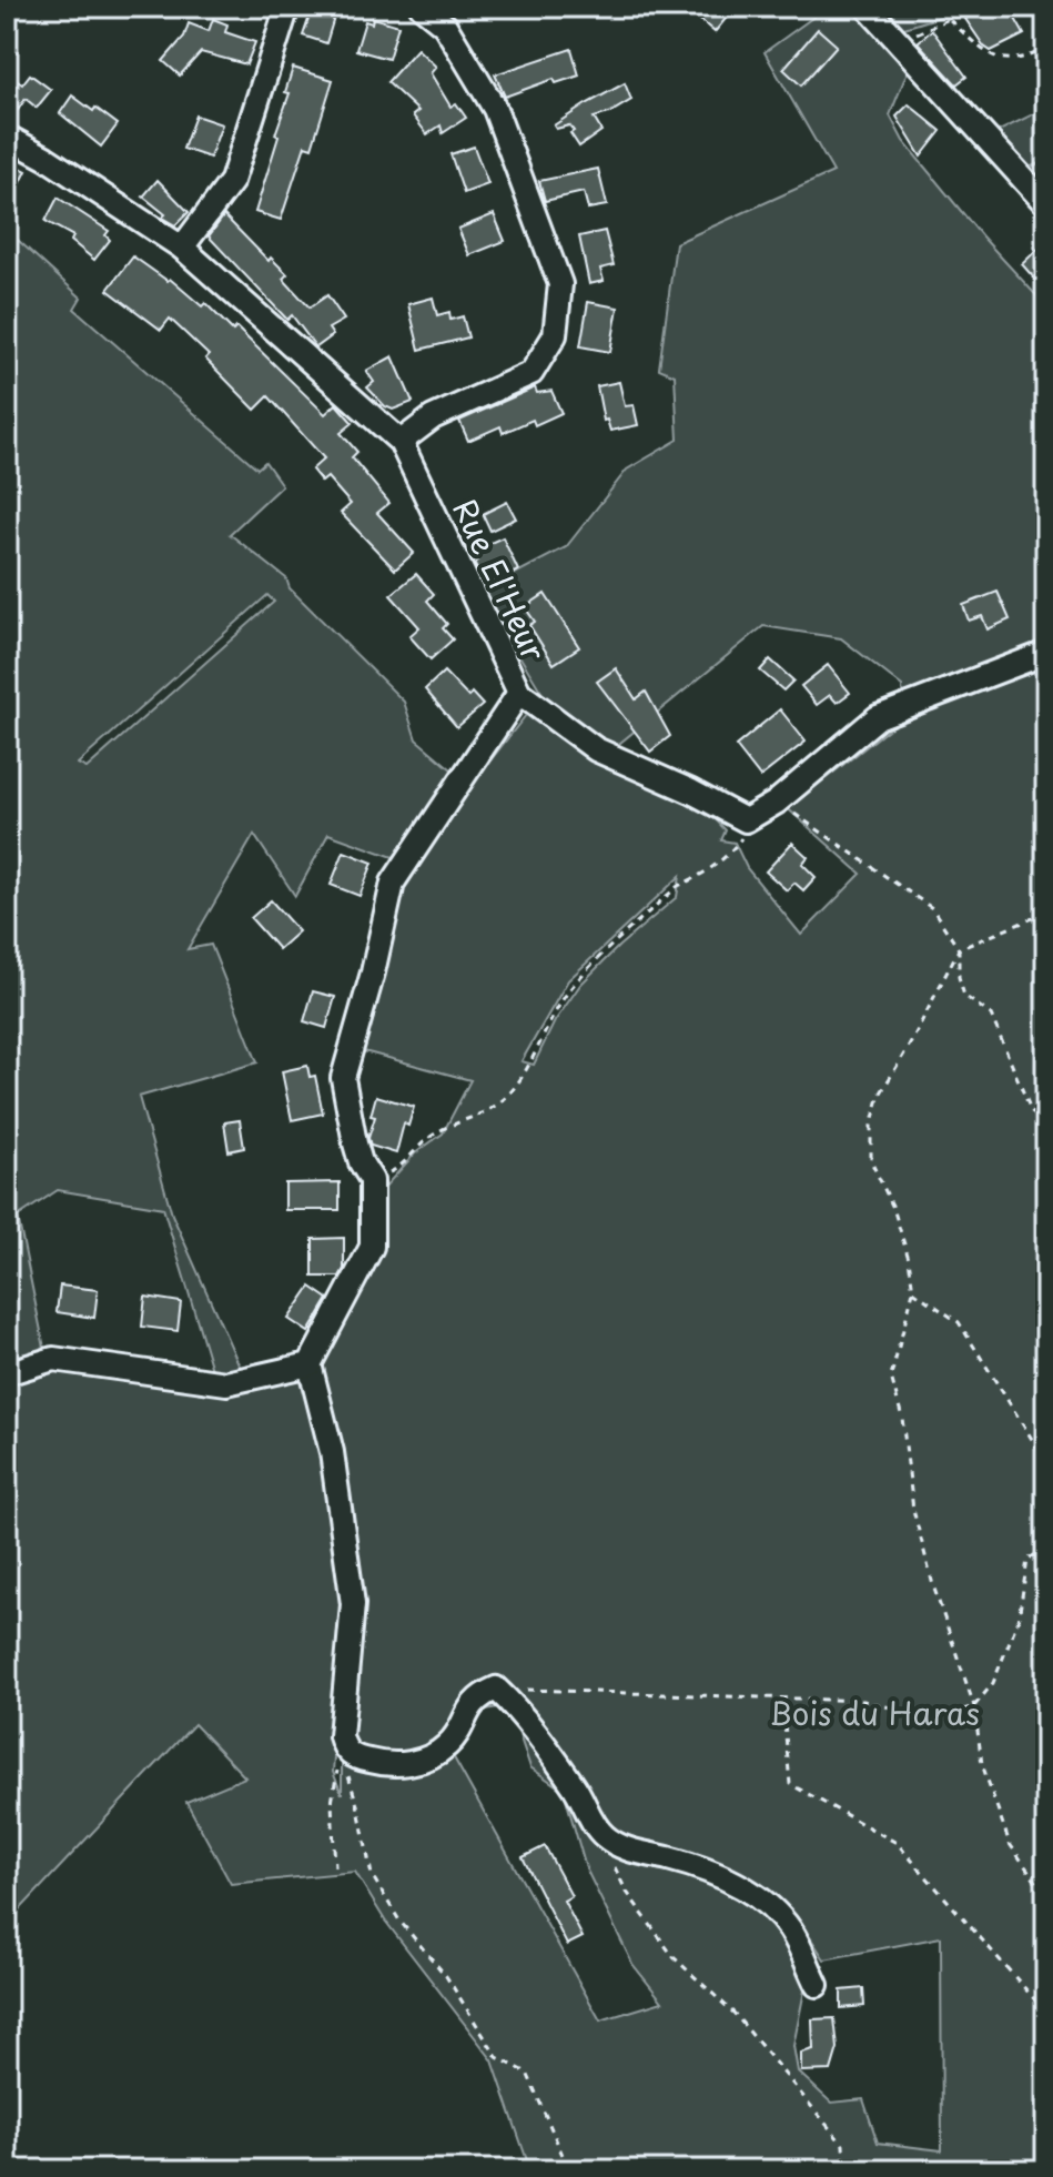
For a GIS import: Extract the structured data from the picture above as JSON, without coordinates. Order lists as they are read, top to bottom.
{
  "streets": {
    "street": ["Rue El'Heur"]
  },
  "parks": ["Bois du Haras"]
}
